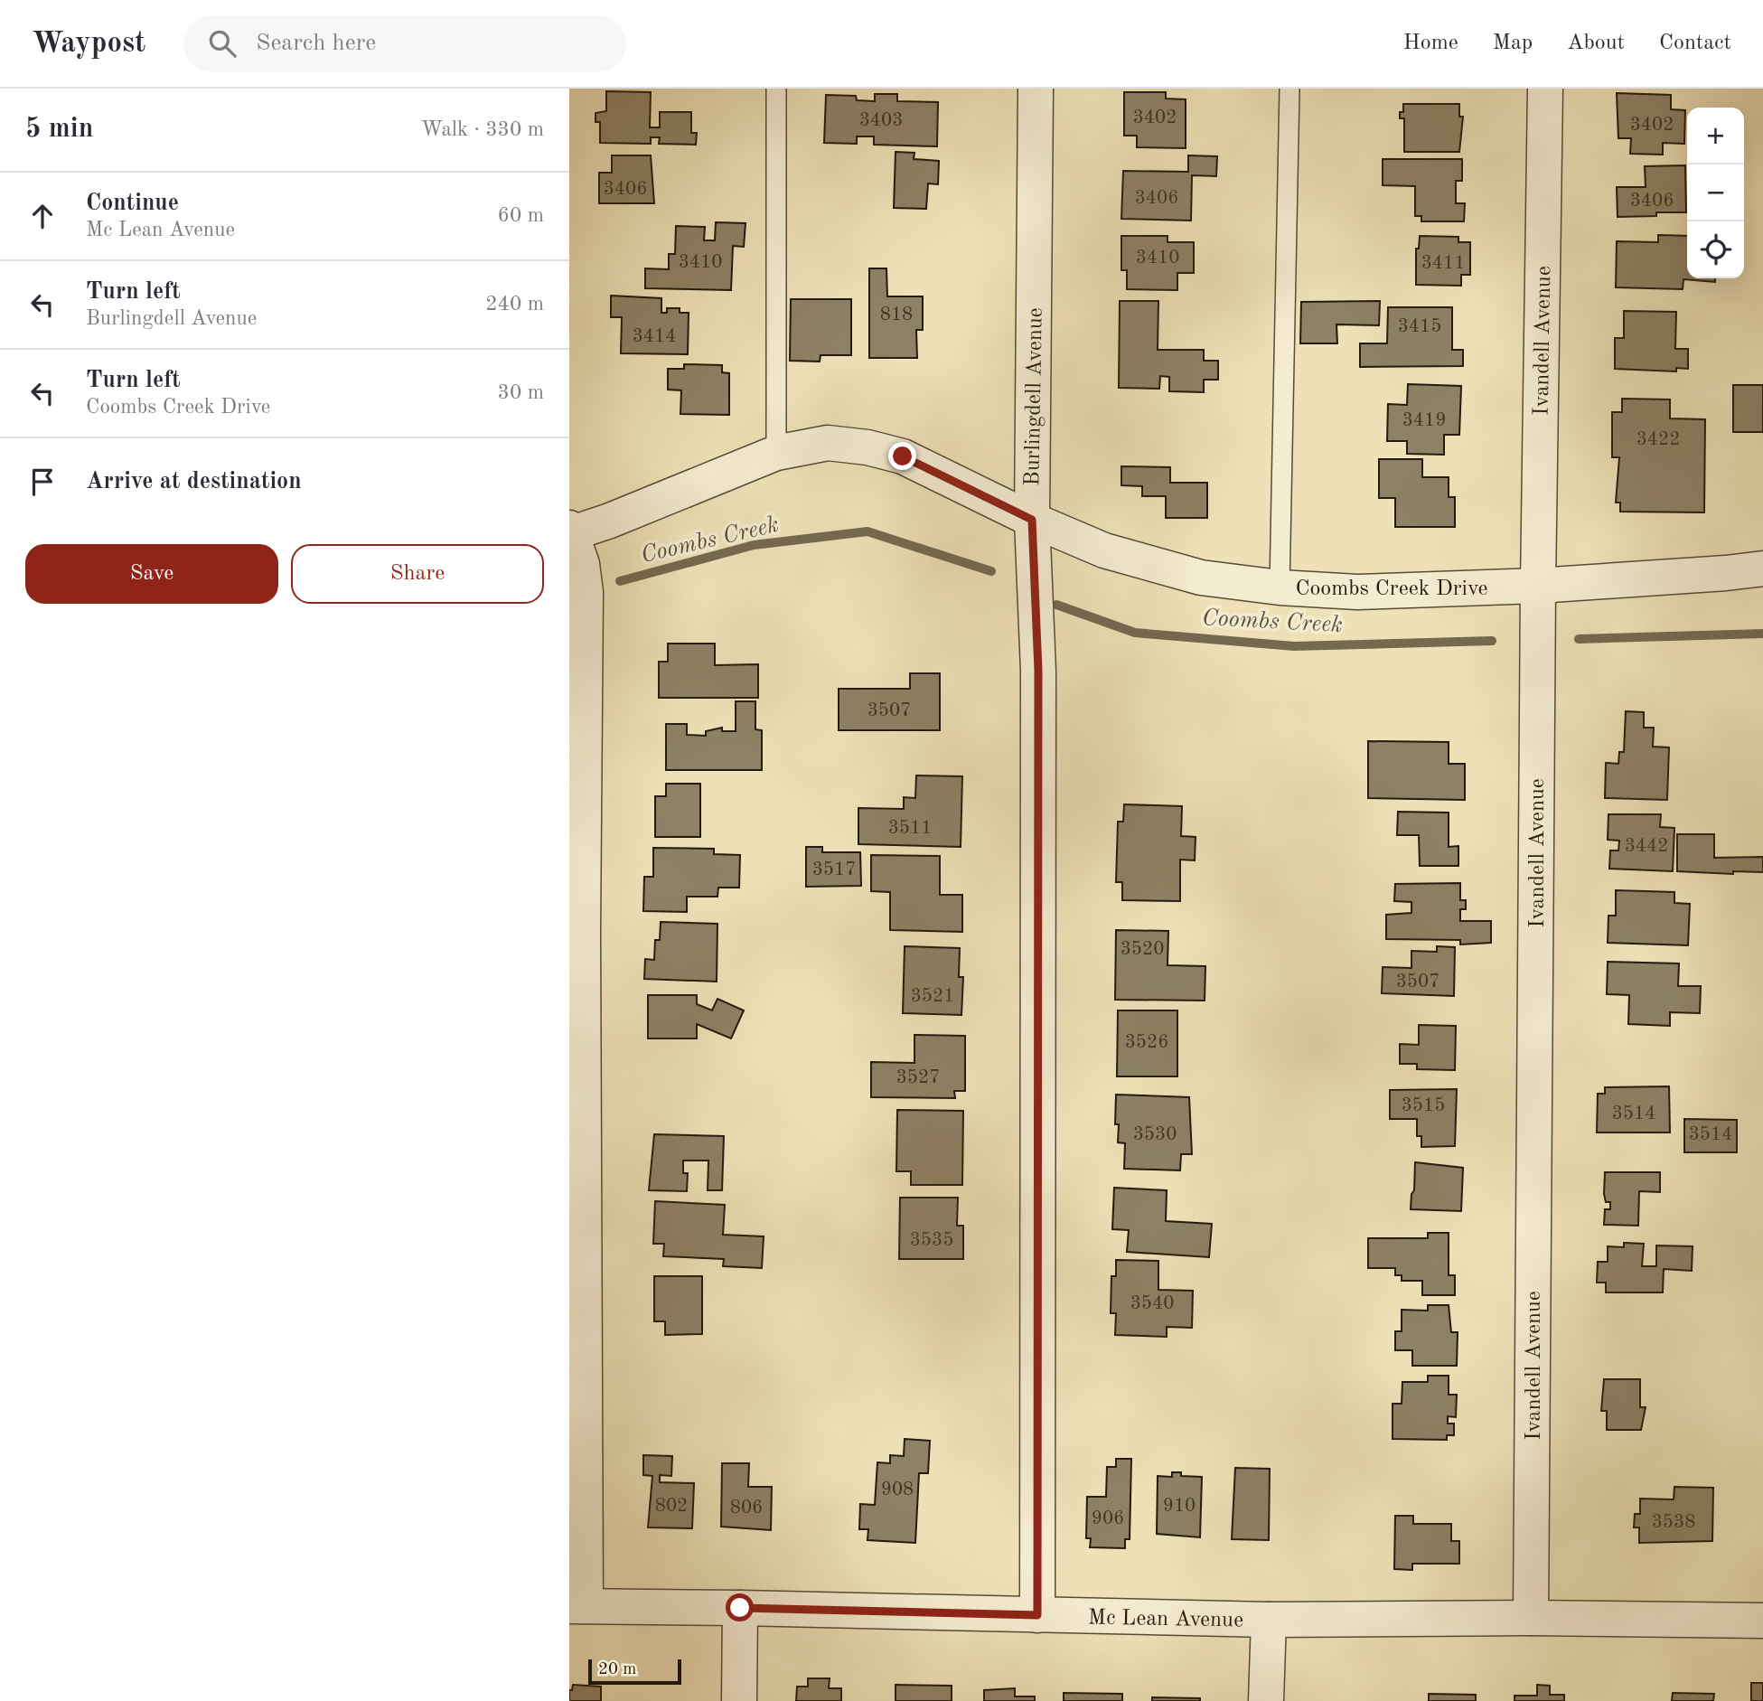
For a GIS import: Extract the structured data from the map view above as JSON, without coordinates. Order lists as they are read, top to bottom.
{
  "streets": {
    "street": [
      "Ivandell Avenue",
      "Burlingdell Avenue",
      "Coombs Creek Drive",
      "Mc Lean Avenue"
    ]
  },
  "crossings": [
    ["Ivandell Avenue", "Coombs Creek Drive"],
    ["Ivandell Avenue", "Mc Lean Avenue"],
    ["Burlingdell Avenue", "Coombs Creek Drive"],
    ["Burlingdell Avenue", "Mc Lean Avenue"]
  ],
  "water": ["Coombs Creek"],
  "house_numbers": [
    "3402",
    "3403",
    "3402",
    "3406",
    "3406",
    "3406",
    "3410",
    "3410",
    "3411",
    "818",
    "3415",
    "3414",
    "3419",
    "3422",
    "3507",
    "3511",
    "3442",
    "3517",
    "3520",
    "3507",
    "3521",
    "3526",
    "3527",
    "3515",
    "3514",
    "3530",
    "3514",
    "3535",
    "3540",
    "908",
    "802",
    "910",
    "806",
    "906",
    "3538"
  ],
  "scale_bar": "20 m",
  "page": {
    "header": "Waypost",
    "search": "Search here",
    "nav": [
      "Home",
      "Map",
      "About",
      "Contact"
    ],
    "heading": ["5 min", "Walk · 330 m"],
    "map_buttons": ["+", "−"],
    "list": [
      ["Continue", "Mc Lean Avenue", "60 m"],
      ["Turn left", "Burlingdell Avenue", "240 m"],
      ["Turn left", "Coombs Creek Drive", "30 m"],
      "Arrive at destination"
    ],
    "buttons": ["Save", "Share"],
    "scale": "20 m"
  }
}
